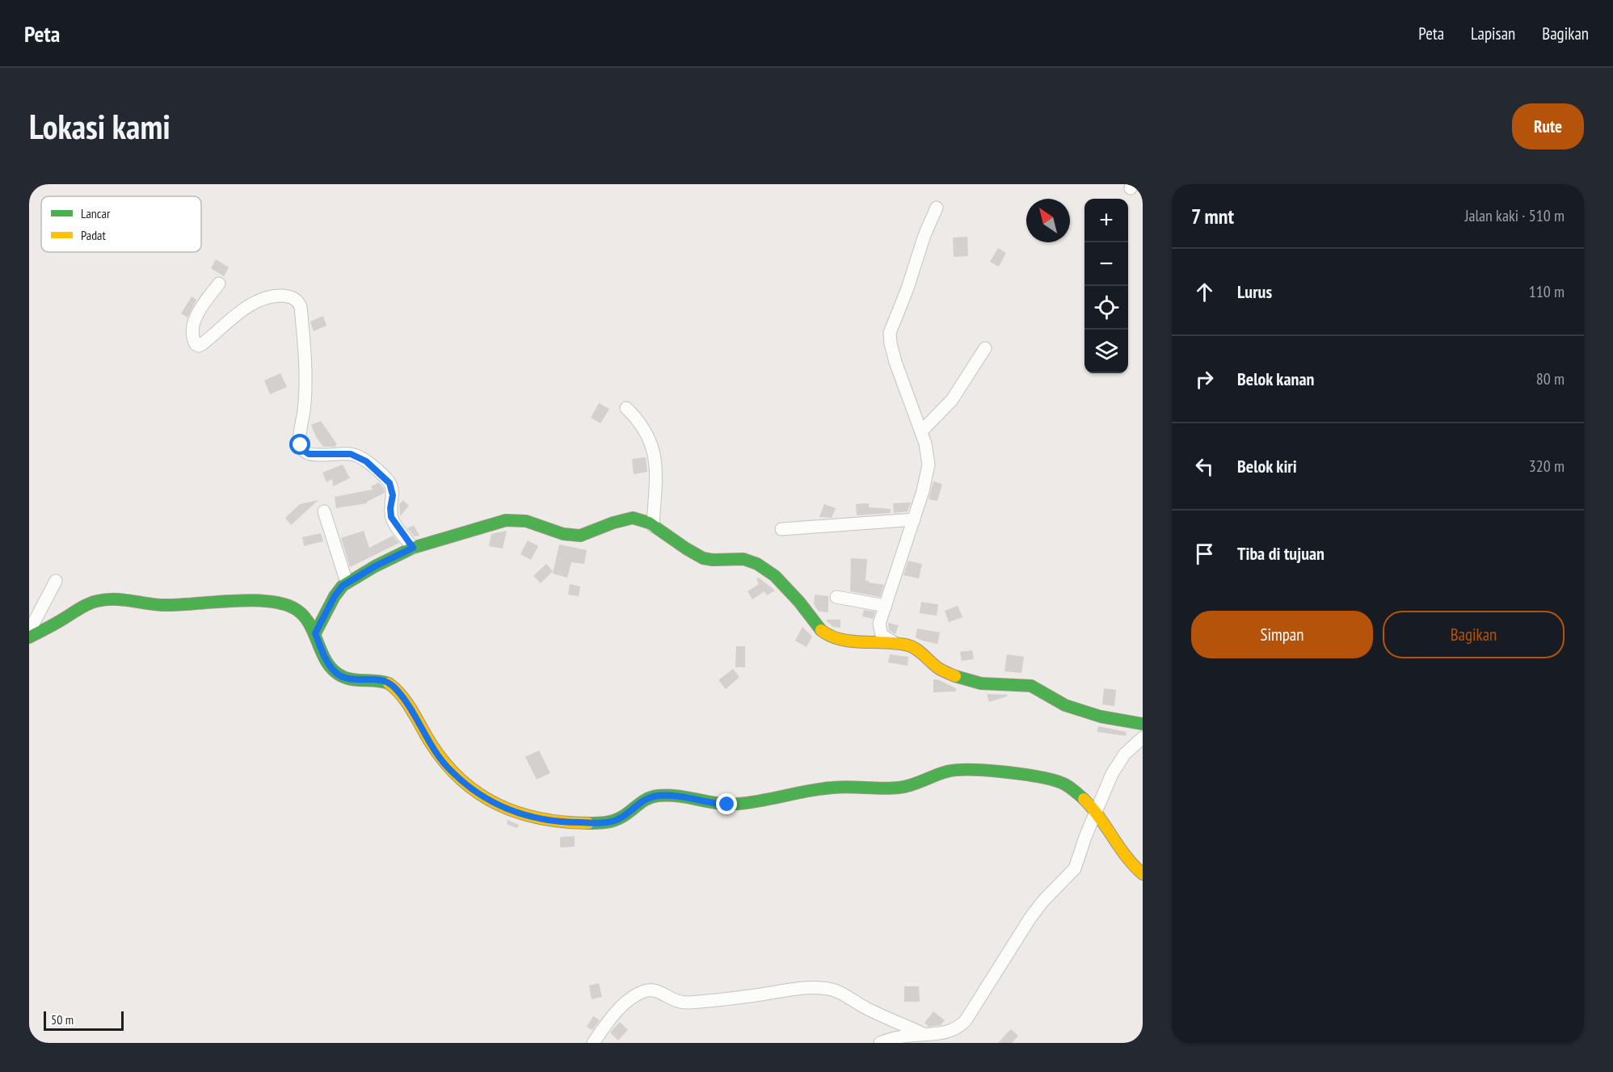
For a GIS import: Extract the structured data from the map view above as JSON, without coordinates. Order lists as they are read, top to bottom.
{
  "legend": ["Lancar", "Padat"],
  "scale_bar": "50 m",
  "north": "top left",
  "page": {
    "header": "Peta",
    "nav": ["Peta", "Lapisan", "Bagikan"],
    "buttons": [
      "Rute",
      ["Simpan", "Bagikan"]
    ],
    "title": "Lokasi kami",
    "heading": ["7 mnt", "Jalan kaki · 510 m"],
    "map_buttons": ["+", "−"],
    "list": [
      ["Lurus", "110 m"],
      ["Belok kanan", "80 m"],
      ["Belok kiri", "320 m"],
      "Tiba di tujuan"
    ],
    "scale": "50 m"
  }
}
